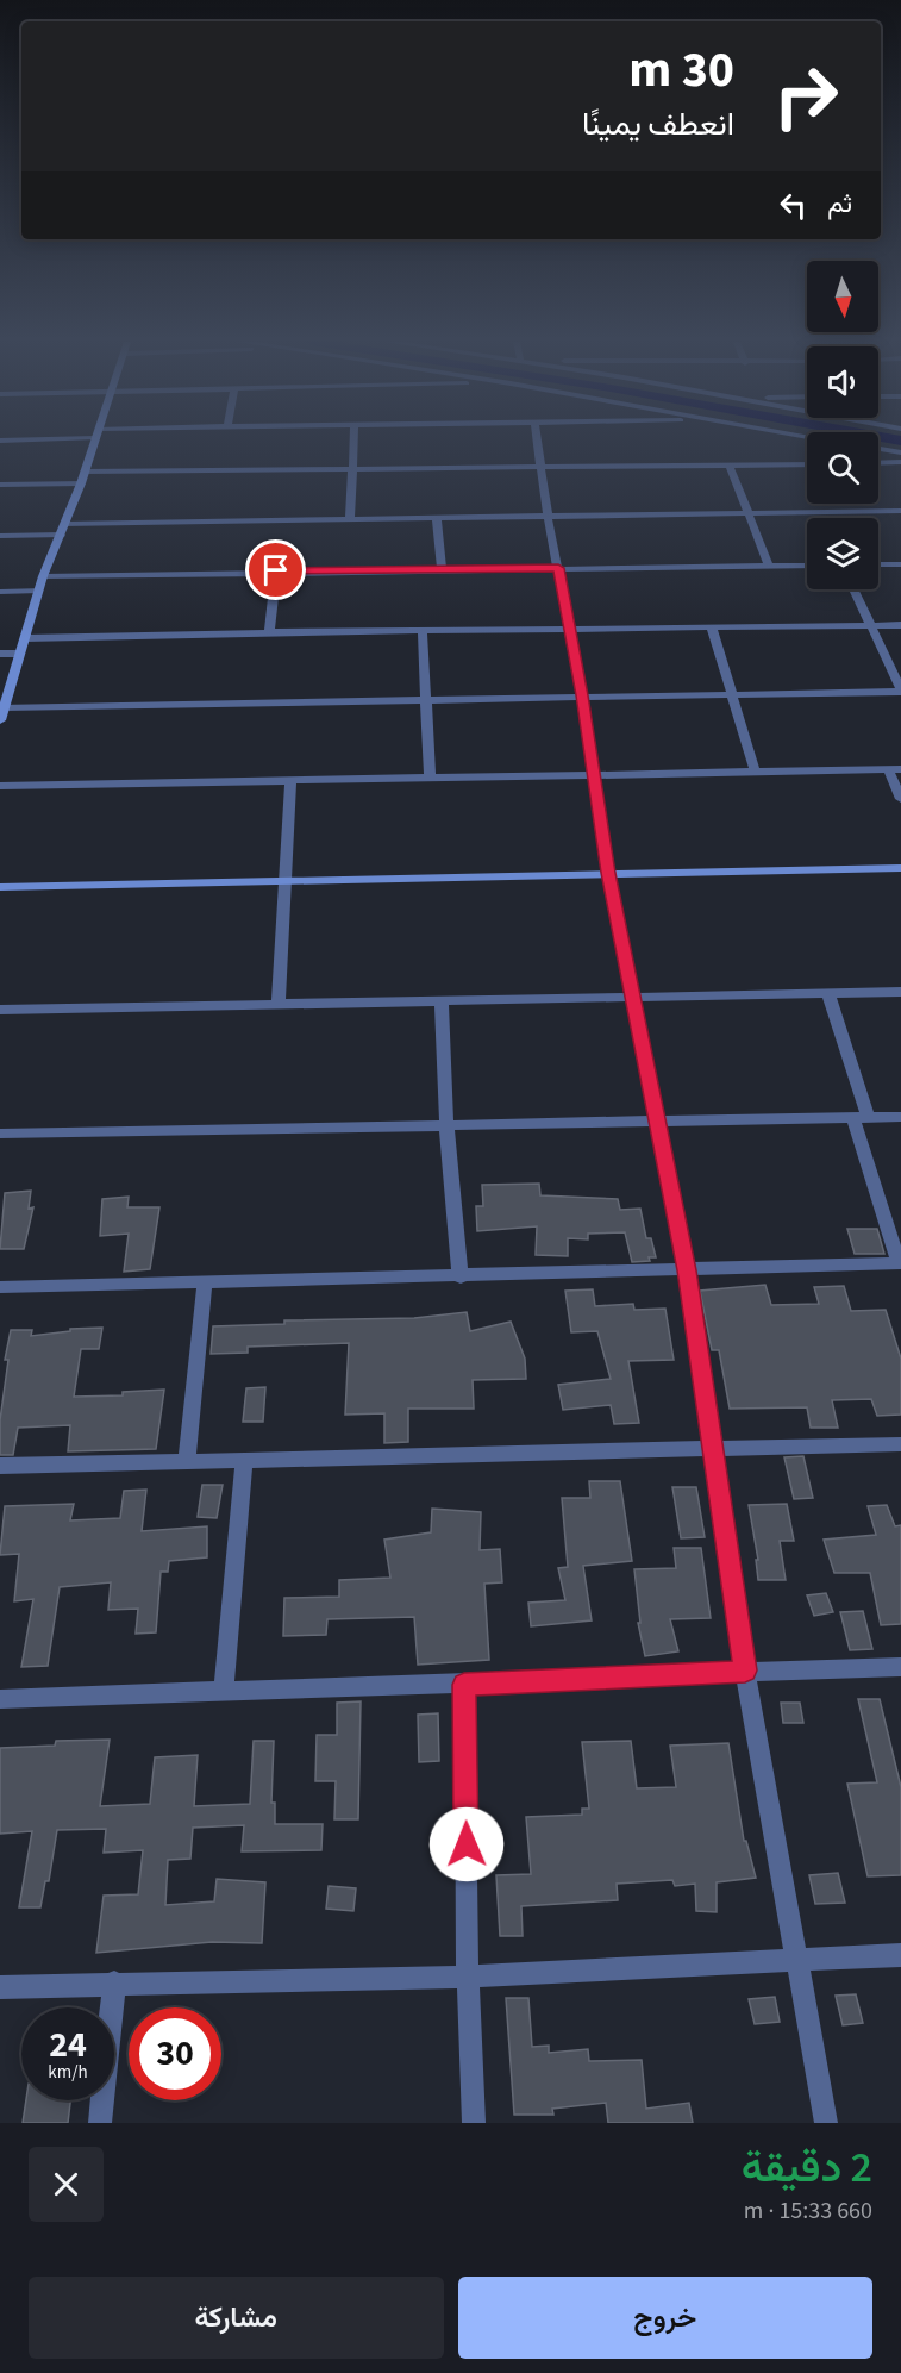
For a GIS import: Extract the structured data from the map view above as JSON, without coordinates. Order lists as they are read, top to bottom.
{
  "north": "bottom",
  "page": {
    "turn": ["30 m", "انعطف يمينًا"],
    "then": "ثم",
    "speed": "24 km/h",
    "limit": "30",
    "heading": ["2 دقيقة", "660 m · 15:33"],
    "buttons": ["خروج", "مشاركة"]
  }
}
